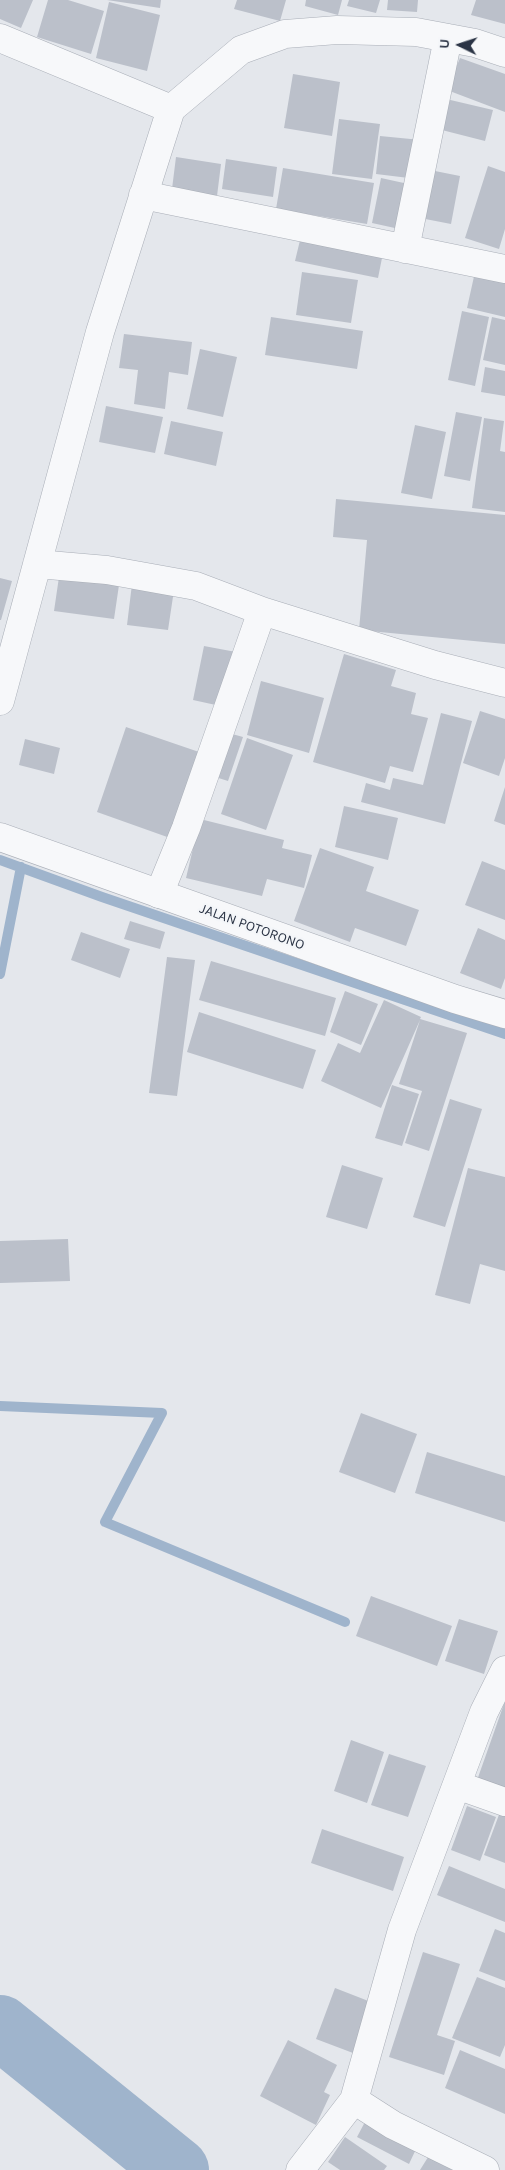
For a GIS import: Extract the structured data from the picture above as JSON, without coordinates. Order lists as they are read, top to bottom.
{
  "streets": {
    "street": ["JALAN POTORONO"]
  },
  "north": "left"
}
